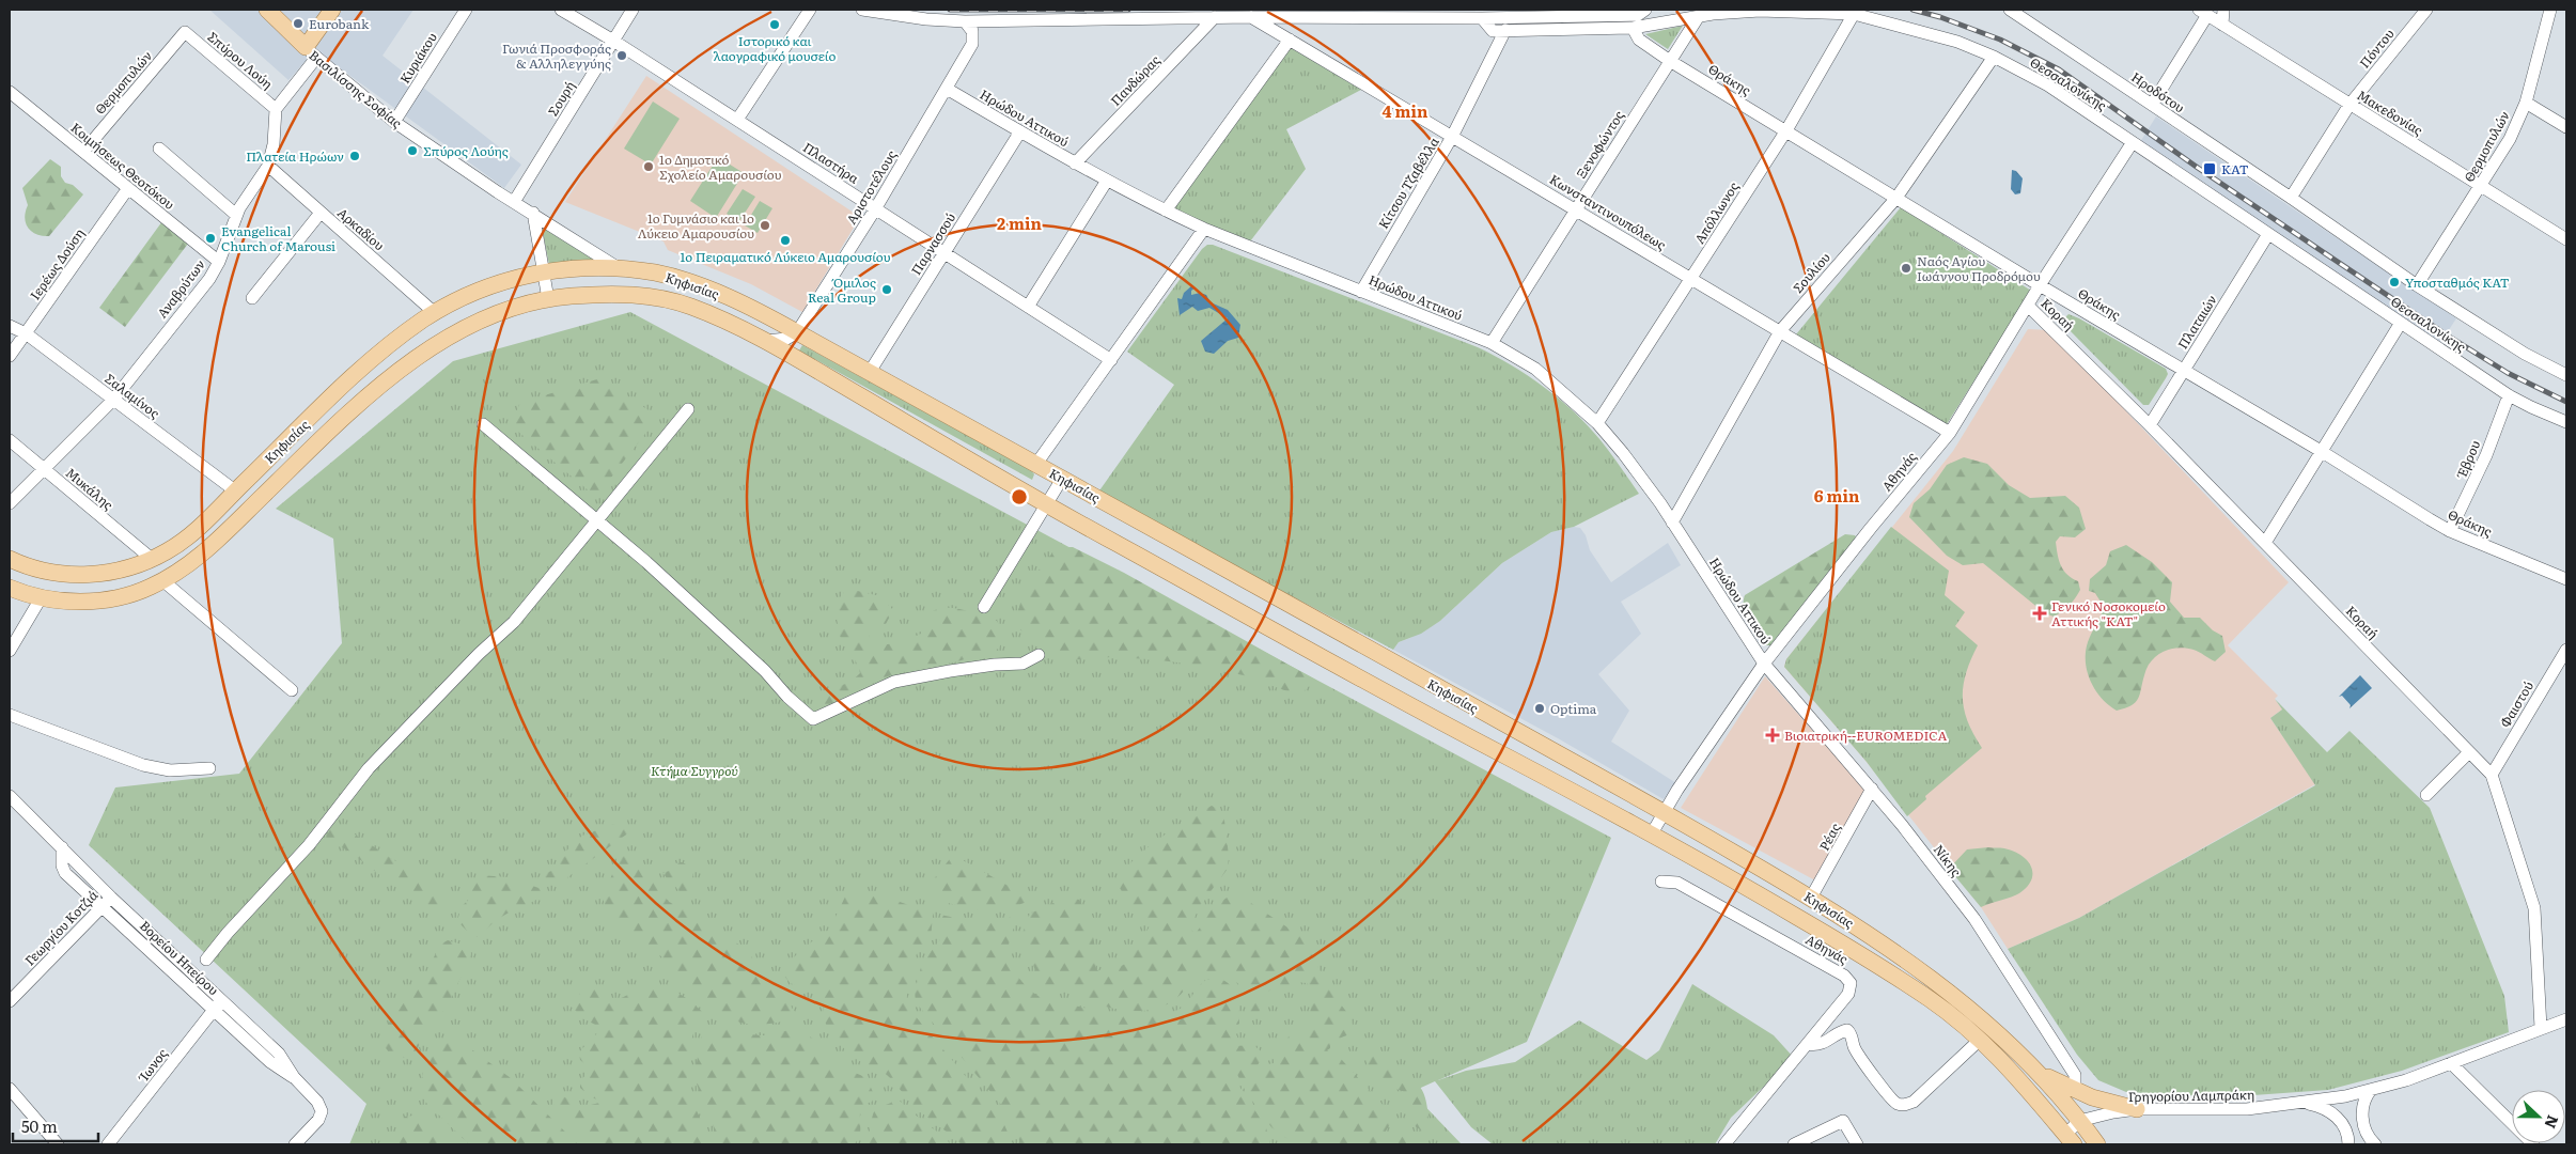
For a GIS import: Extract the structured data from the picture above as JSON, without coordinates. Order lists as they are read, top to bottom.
{
  "streets": {
    "main road": ["Βασιλίσσης Σοφίας", "Κηφισίας"],
    "street": [
      "Πόντου",
      "Κυριάκου",
      "Σπύρου Λούη",
      "Θράκης",
      "Πανδώρας",
      "Θερμοπυλών",
      "Θεσσαλονίκης",
      "Ηροδότου",
      "Σουρή",
      "Μακεδονίας",
      "Ηρώδου Αττικού",
      "Ξενοφώντος",
      "Πλαστήρα",
      "Κοιμήσεως Θεοτόκου",
      "Κίτσου Τζαβέλλα",
      "Αριστοτέλους",
      "Κωνσταντινουπόλεως",
      "Απόλλωνος",
      "Αρκαδίου",
      "Παρνασσού",
      "Ιερέως Δούση",
      "Σουλίου",
      "Αναβρύτων",
      "Κοραή",
      "Πλαταιών",
      "Σαλαμίνος",
      "Έβρου",
      "Αθηνάς",
      "Μυκάλης",
      "Φαιστού",
      "Ρέας",
      "Νίκης",
      "Γεωργίου Κοτζιά",
      "Βορείου Ηπείρου",
      "Ίωνος",
      "Γρηγορίου Λαμπράκη"
    ]
  },
  "crossings": [
    ["Πόντου", "Μακεδονίας"],
    ["Κυριάκου", "Βασιλίσσης Σοφίας"],
    ["Σπύρου Λούη", "Θερμοπυλών"],
    ["Σπύρου Λούη", "Αναβρύτων"],
    ["Θράκης", "Θεσσαλονίκης"],
    ["Θράκης", "Ξενοφώντος"],
    ["Θράκης", "Απόλλωνος"],
    ["Θράκης", "Σουλίου"],
    ["Θράκης", "Πλαταιών"],
    ["Θράκης", "Έβρου"],
    ["Θράκης", "Αθηνάς"],
    ["Πανδώρας", "Ηρώδου Αττικού"],
    ["Θερμοπυλών", "Θεσσαλονίκης"],
    ["Θερμοπυλών", "Μακεδονίας"],
    ["Θερμοπυλών", "Κοιμήσεως Θεοτόκου"],
    ["Θεσσαλονίκης", "Ηροδότου"],
    ["Θεσσαλονίκης", "Ξενοφώντος"],
    ["Θεσσαλονίκης", "Κίτσου Τζαβέλλα"],
    ["Θεσσαλονίκης", "Απόλλωνος"],
    ["Θεσσαλονίκης", "Σουλίου"],
    ["Θεσσαλονίκης", "Πλαταιών"],
    ["Θεσσαλονίκης", "Έβρου"],
    ["Θεσσαλονίκης", "Αθηνάς"],
    ["Βασιλίσσης Σοφίας", "Σουρή"],
    ["Βασιλίσσης Σοφίας", "Κηφισίας"],
    ["Σουρή", "Πλαστήρα"],
    ["Ηρώδου Αττικού", "Ξενοφώντος"],
    ["Ηρώδου Αττικού", "Κίτσου Τζαβέλλα"],
    ["Ηρώδου Αττικού", "Αριστοτέλους"],
    ["Ηρώδου Αττικού", "Απόλλωνος"],
    ["Ηρώδου Αττικού", "Παρνασσού"],
    ["Ηρώδου Αττικού", "Σουλίου"],
    ["Ηρώδου Αττικού", "Αθηνάς"],
    ["Ηρώδου Αττικού", "Νίκης"],
    ["Ξενοφώντος", "Κωνσταντινουπόλεως"],
    ["Πλαστήρα", "Αριστοτέλους"],
    ["Πλαστήρα", "Παρνασσού"],
    ["Κοιμήσεως Θεοτόκου", "Ιερέως Δούση"],
    ["Κοιμήσεως Θεοτόκου", "Αναβρύτων"],
    ["Κίτσου Τζαβέλλα", "Κωνσταντινουπόλεως"],
    ["Αριστοτέλους", "Κηφισίας"],
    ["Κωνσταντινουπόλεως", "Απόλλωνος"],
    ["Κωνσταντινουπόλεως", "Σουλίου"],
    ["Κωνσταντινουπόλεως", "Αθηνάς"],
    ["Αρκαδίου", "Κηφισίας"],
    ["Αρκαδίου", "Αναβρύτων"],
    ["Παρνασσού", "Κηφισίας"],
    ["Ιερέως Δούση", "Σαλαμίνος"],
    ["Κηφισίας", "Σαλαμίνος"],
    ["Κηφισίας", "Αθηνάς"],
    ["Κηφισίας", "Μυκάλης"],
    ["Κηφισίας", "Ρέας"],
    ["Κηφισίας", "Γρηγορίου Λαμπράκη"],
    ["Αναβρύτων", "Σαλαμίνος"],
    ["Αναβρύτων", "Μυκάλης"],
    ["Κοραή", "Πλαταιών"],
    ["Κοραή", "Αθηνάς"],
    ["Κοραή", "Φαιστού"],
    ["Αθηνάς", "Νίκης"],
    ["Ρέας", "Νίκης"],
    ["Γεωργίου Κοτζιά", "Βορείου Ηπείρου"],
    ["Βορείου Ηπείρου", "Ίωνος"]
  ],
  "parks": ["Κτήμα Συγγρού"],
  "places": {
    "other": [
      "Eurobank",
      "Ιστορικό και λαογραφικό μουσείο",
      "Γωνιά Προσφοράς & Αλληλεγγύης",
      "Σπύρος Λούης",
      "Πλατεία Ηρώων",
      "1ο Δημοτικό Σχολείο Αμαρουσίου",
      "1ο Γυμνάσιο και 1ο Λύκειο Αμαρουσίου",
      "Evangelical Church of Marousi",
      "1ο Πειραματικό Λύκειο Αμαρουσίου",
      "Ναός Αγίου Ιωάννου Προδρόμου",
      "Υποσταθμός ΚΑΤ",
      "Όμιλος Real Group",
      "Optima"
    ],
    "transit": ["ΚΑΤ"],
    "health": ["Γενικό Νοσοκομείο Αττικής \"ΚΑΤ\"", "Βιοιατρική--EUROMEDICA"]
  },
  "scale_bar": "50 m",
  "north": "right",
  "rings": ["4 min", "2 min", "6 min"]
}
